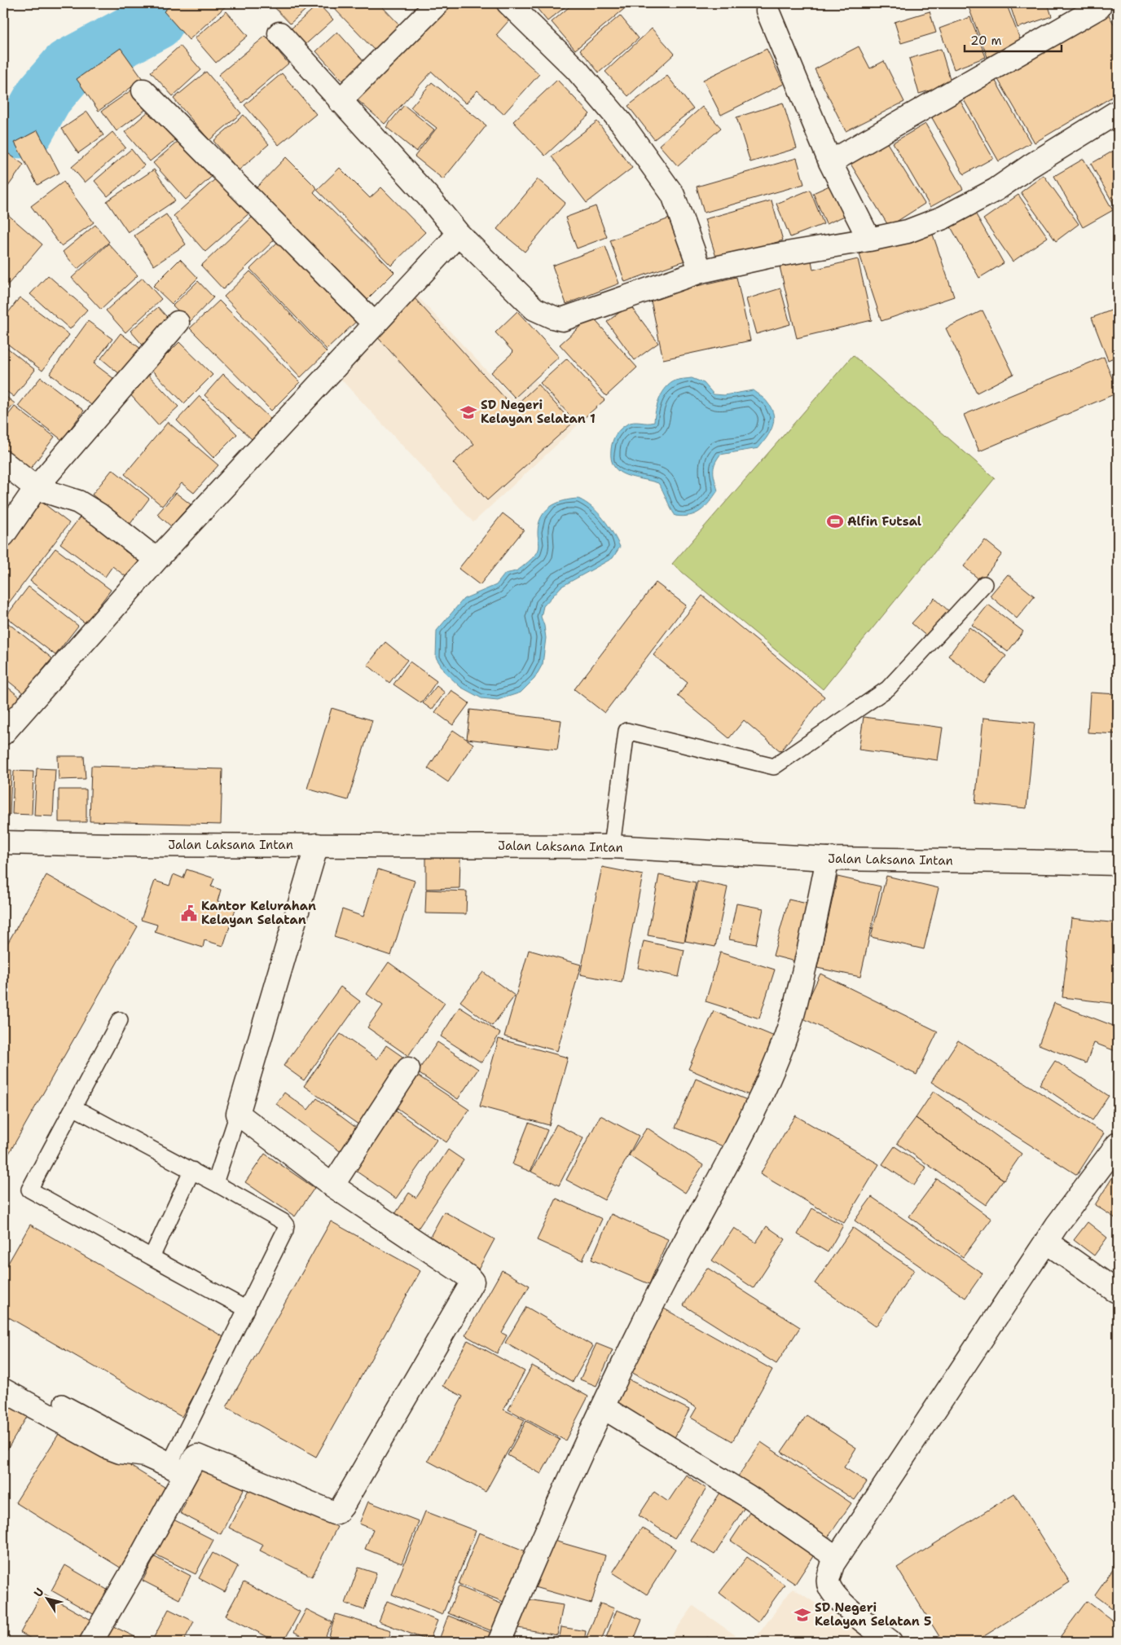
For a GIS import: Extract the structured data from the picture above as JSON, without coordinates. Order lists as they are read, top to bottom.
{
  "streets": {
    "street": ["Jalan Laksana Intan"]
  },
  "places": {
    "school or university": ["SD Negeri Kelayan Selatan 1", "SD Negeri Kelayan Selatan 5"],
    "sports": ["Alfin Futsal"],
    "public building": ["Kantor Kelurahan Kelayan Selatan"]
  },
  "scale_bar": "20 m",
  "north": "top left"
}
